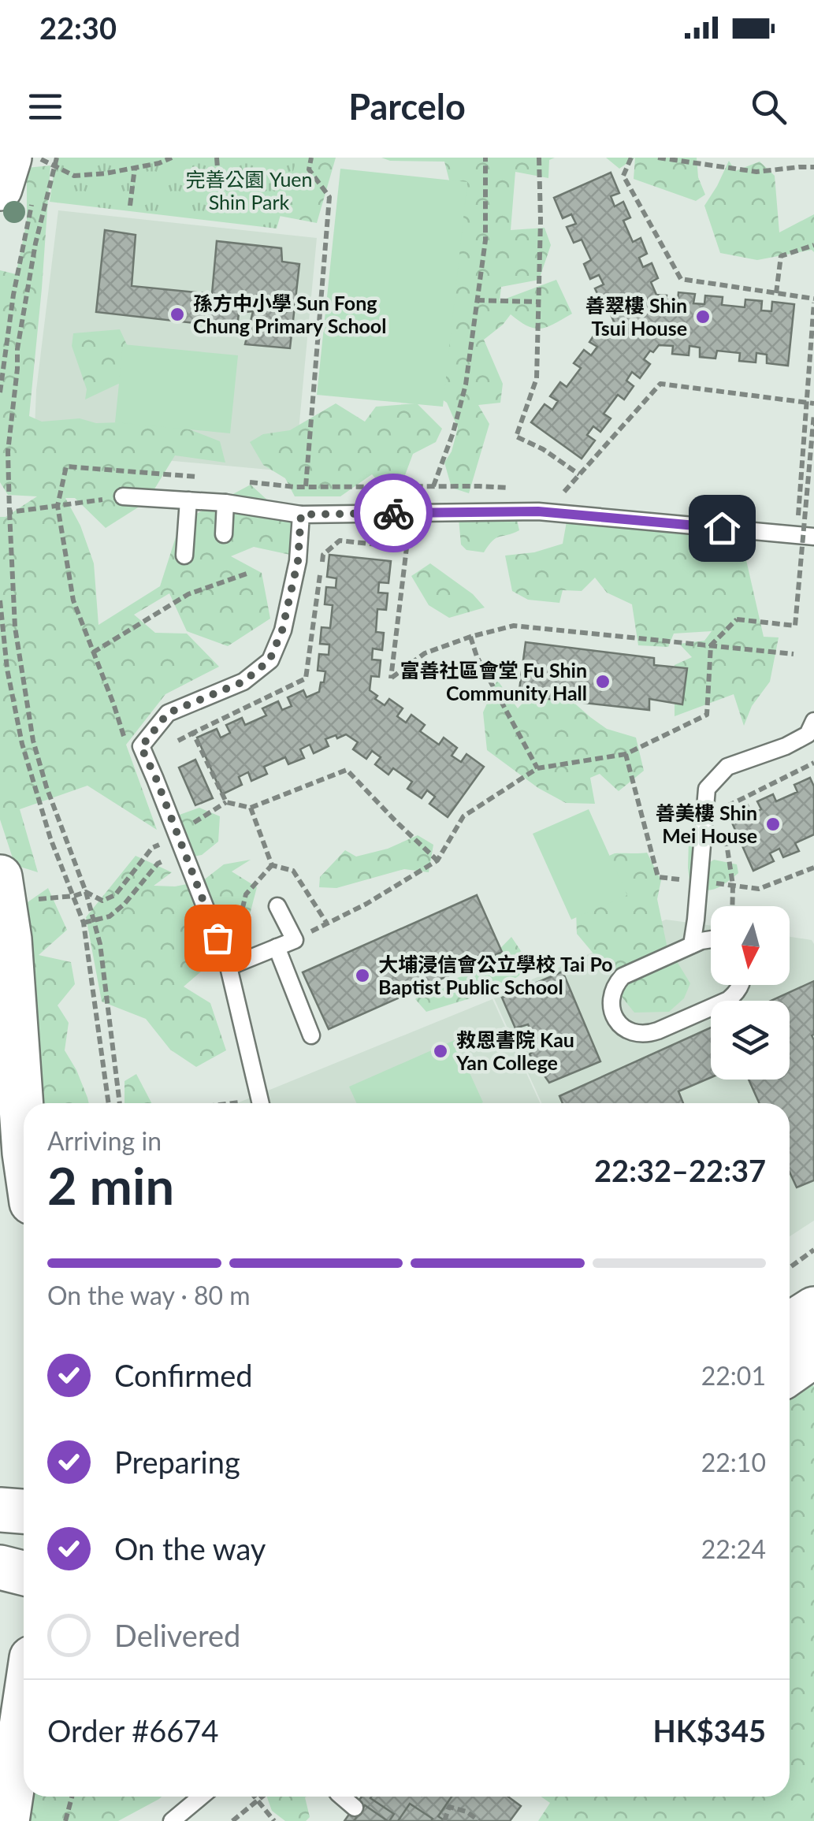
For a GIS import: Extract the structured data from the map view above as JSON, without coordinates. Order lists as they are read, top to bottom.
{
  "parks": ["完善公園 Yuen Shin Park"],
  "places": [
    "孫方中小學 Sun Fong Chung Primary School",
    "善翠樓 Shin Tsui House",
    "富善社區會堂 Fu Shin Community Hall",
    "善美樓 Shin Mei House",
    "大埔浸信會公立學校 Tai Po Baptist Public School",
    "救恩書院 Kau Yan College"
  ],
  "north": "bottom",
  "page": {
    "status": "22:30",
    "header": "Parcelo",
    "heading": ["2 min", "Arriving in", "22:32–22:37"],
    "panel": ["Order #6674", "HK$345"],
    "bar": "On the way · 80 m",
    "list": [
      ["Confirmed", "22:01"],
      ["Preparing", "22:10"],
      ["On the way", "22:24"],
      "Delivered"
    ]
  }
}
